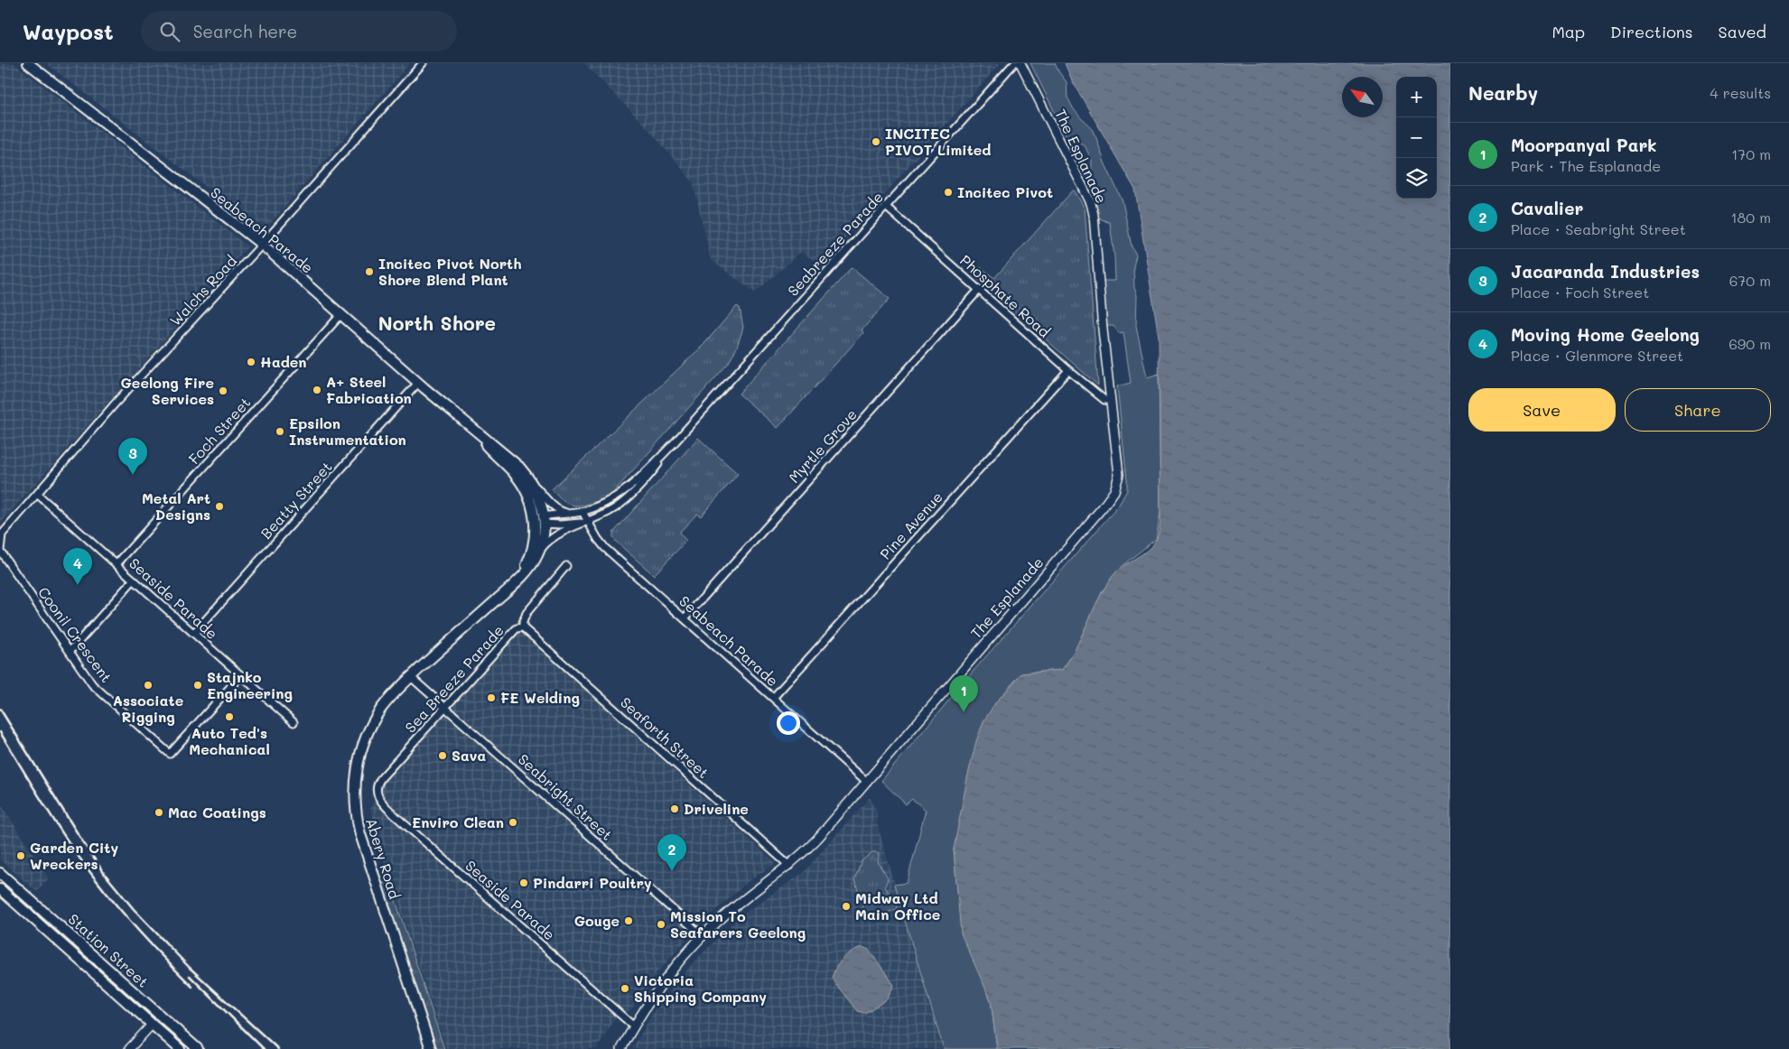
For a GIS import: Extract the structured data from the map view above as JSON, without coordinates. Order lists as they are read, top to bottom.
{
  "streets": {
    "main road": ["Seabeach Parade", "Abery Road", "Station Street"],
    "street": [
      "The Esplanade",
      "Seabreeze Parade",
      "Walchs Road",
      "Phosphate Road",
      "Foch Street",
      "Myrtle Grove",
      "Beatty Street",
      "Pine Avenue",
      "Seaside Parade",
      "Coonil Crescent",
      "Sea Breeze Parade",
      "Seaforth Street",
      "Seabright Street"
    ]
  },
  "crossings": [
    ["The Esplanade", "Seabeach Parade"],
    ["The Esplanade", "Phosphate Road"],
    ["The Esplanade", "Seaside Parade"],
    ["The Esplanade", "Seaforth Street"],
    ["The Esplanade", "Seabright Street"],
    ["Seabeach Parade", "Seabreeze Parade"],
    ["Seabeach Parade", "Walchs Road"],
    ["Seabeach Parade", "Foch Street"],
    ["Seabeach Parade", "Myrtle Grove"],
    ["Seabeach Parade", "Beatty Street"],
    ["Seabeach Parade", "Pine Avenue"],
    ["Seabeach Parade", "Abery Road"],
    ["Seabreeze Parade", "Phosphate Road"],
    ["Seabreeze Parade", "Abery Road"],
    ["Walchs Road", "Seaside Parade"],
    ["Walchs Road", "Coonil Crescent"],
    ["Phosphate Road", "Myrtle Grove"],
    ["Phosphate Road", "Pine Avenue"],
    ["Foch Street", "Seaside Parade"],
    ["Beatty Street", "Seaside Parade"],
    ["Seaside Parade", "Coonil Crescent"],
    ["Seaside Parade", "Sea Breeze Parade"],
    ["Sea Breeze Parade", "Seaforth Street"],
    ["Sea Breeze Parade", "Seabright Street"],
    ["Seabright Street", "Abery Road"]
  ],
  "districts": ["North Shore"],
  "places": [
    "INCITEC PIVOT Limited",
    "Incitec Pivot",
    "Incitec Pivot North Shore Blend Plant",
    "Haden",
    "A+ Steel Fabrication",
    "Geelong Fire Services",
    "Epsilon Instrumentation",
    "Metal Art Designs",
    "Associate Rigging",
    "Stajnko Engineering",
    "FE Welding",
    "Auto Ted's Mechanical",
    "Sava",
    "Driveline",
    "Mac Coatings",
    "Enviro Clean",
    "Garden City Wreckers",
    "Pindarri Poultry",
    "Midway Ltd Main Office",
    "Gouge",
    "Mission To Seafarers Geelong",
    "Victoria Shipping Company"
  ],
  "north": "top left",
  "page": {
    "header": "Waypost",
    "search": "Search here",
    "nav": ["Map", "Directions", "Saved"],
    "heading": ["Nearby", "4 results"],
    "map_buttons": ["+", "−"],
    "list": [
      {
        "mark": "1",
        "name": "Moorpanyal Park",
        "note": "Park · The Esplanade",
        "value": "170 m"
      },
      {
        "mark": "2",
        "name": "Cavalier",
        "note": "Place · Seabright Street",
        "value": "180 m"
      },
      {
        "mark": "3",
        "name": "Jacaranda Industries",
        "note": "Place · Foch Street",
        "value": "670 m"
      },
      {
        "mark": "4",
        "name": "Moving Home Geelong",
        "note": "Place · Glenmore Street",
        "value": "690 m"
      }
    ],
    "buttons": ["Save", "Share"],
    "pins": [
      "3",
      "4",
      "1",
      "2"
    ]
  }
}
